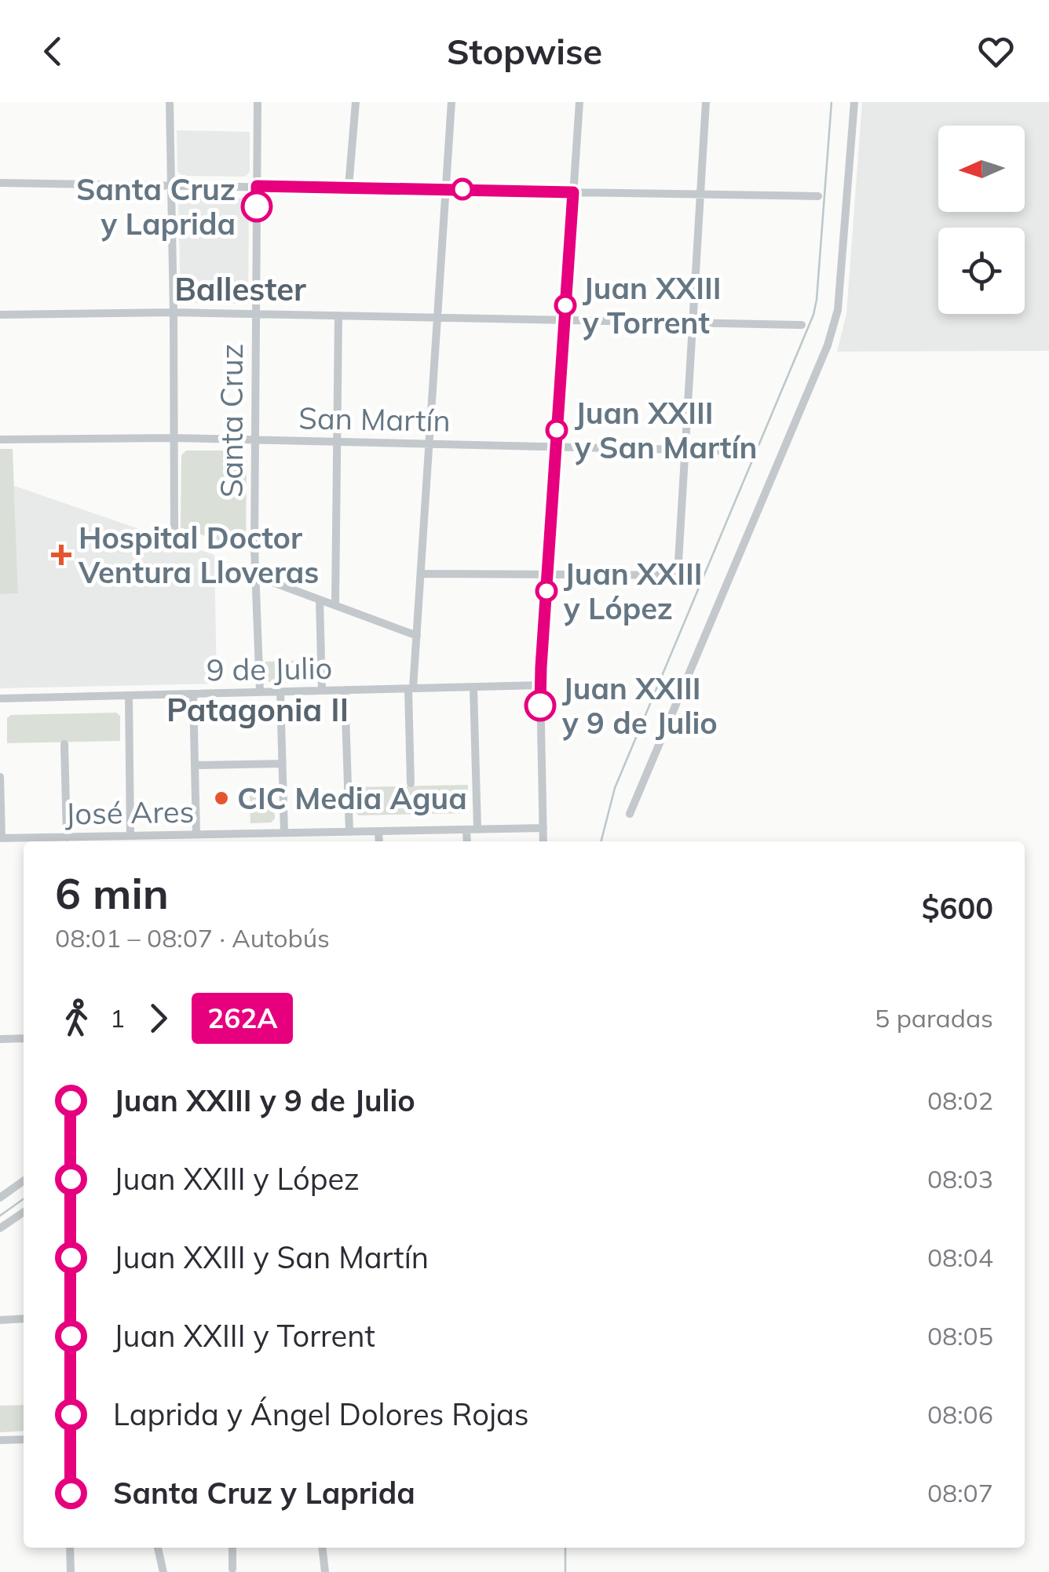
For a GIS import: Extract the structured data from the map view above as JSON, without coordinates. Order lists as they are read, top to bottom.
{
  "streets": {
    "street": [
      "San Martín",
      "Santa Cruz",
      "9 de Julio",
      "José Ares"
    ]
  },
  "crossings": [
    ["San Martín", "Santa Cruz"],
    ["Santa Cruz", "9 de Julio"]
  ],
  "districts": ["Ballester", "Patagonia II"],
  "places": {
    "other": [
      "Santa Cruz y Laprida",
      "Juan XXIII y Torrent",
      "Juan XXIII y San Martín",
      "Juan XXIII y López",
      "Juan XXIII y 9 de Julio",
      "CIC Media Agua"
    ],
    "health": ["Hospital Doctor Ventura Lloveras"]
  },
  "lines": ["bus line 262A"],
  "north": "left",
  "page": {
    "header": "Stopwise",
    "heading": ["6 min", "08:01 – 08:07 · Autobús", "$600"],
    "legs": ["1", "262A", "5 paradas"],
    "list": [
      {
        "name": "Juan XXIII y 9 de Julio",
        "value": "08:02"
      },
      {
        "name": "Juan XXIII y López",
        "value": "08:03"
      },
      {
        "name": "Juan XXIII y San Martín",
        "value": "08:04"
      },
      {
        "name": "Juan XXIII y Torrent",
        "value": "08:05"
      },
      {
        "name": "Laprida y Ángel Dolores Rojas",
        "value": "08:06"
      },
      {
        "name": "Santa Cruz y Laprida",
        "value": "08:07"
      }
    ]
  }
}
